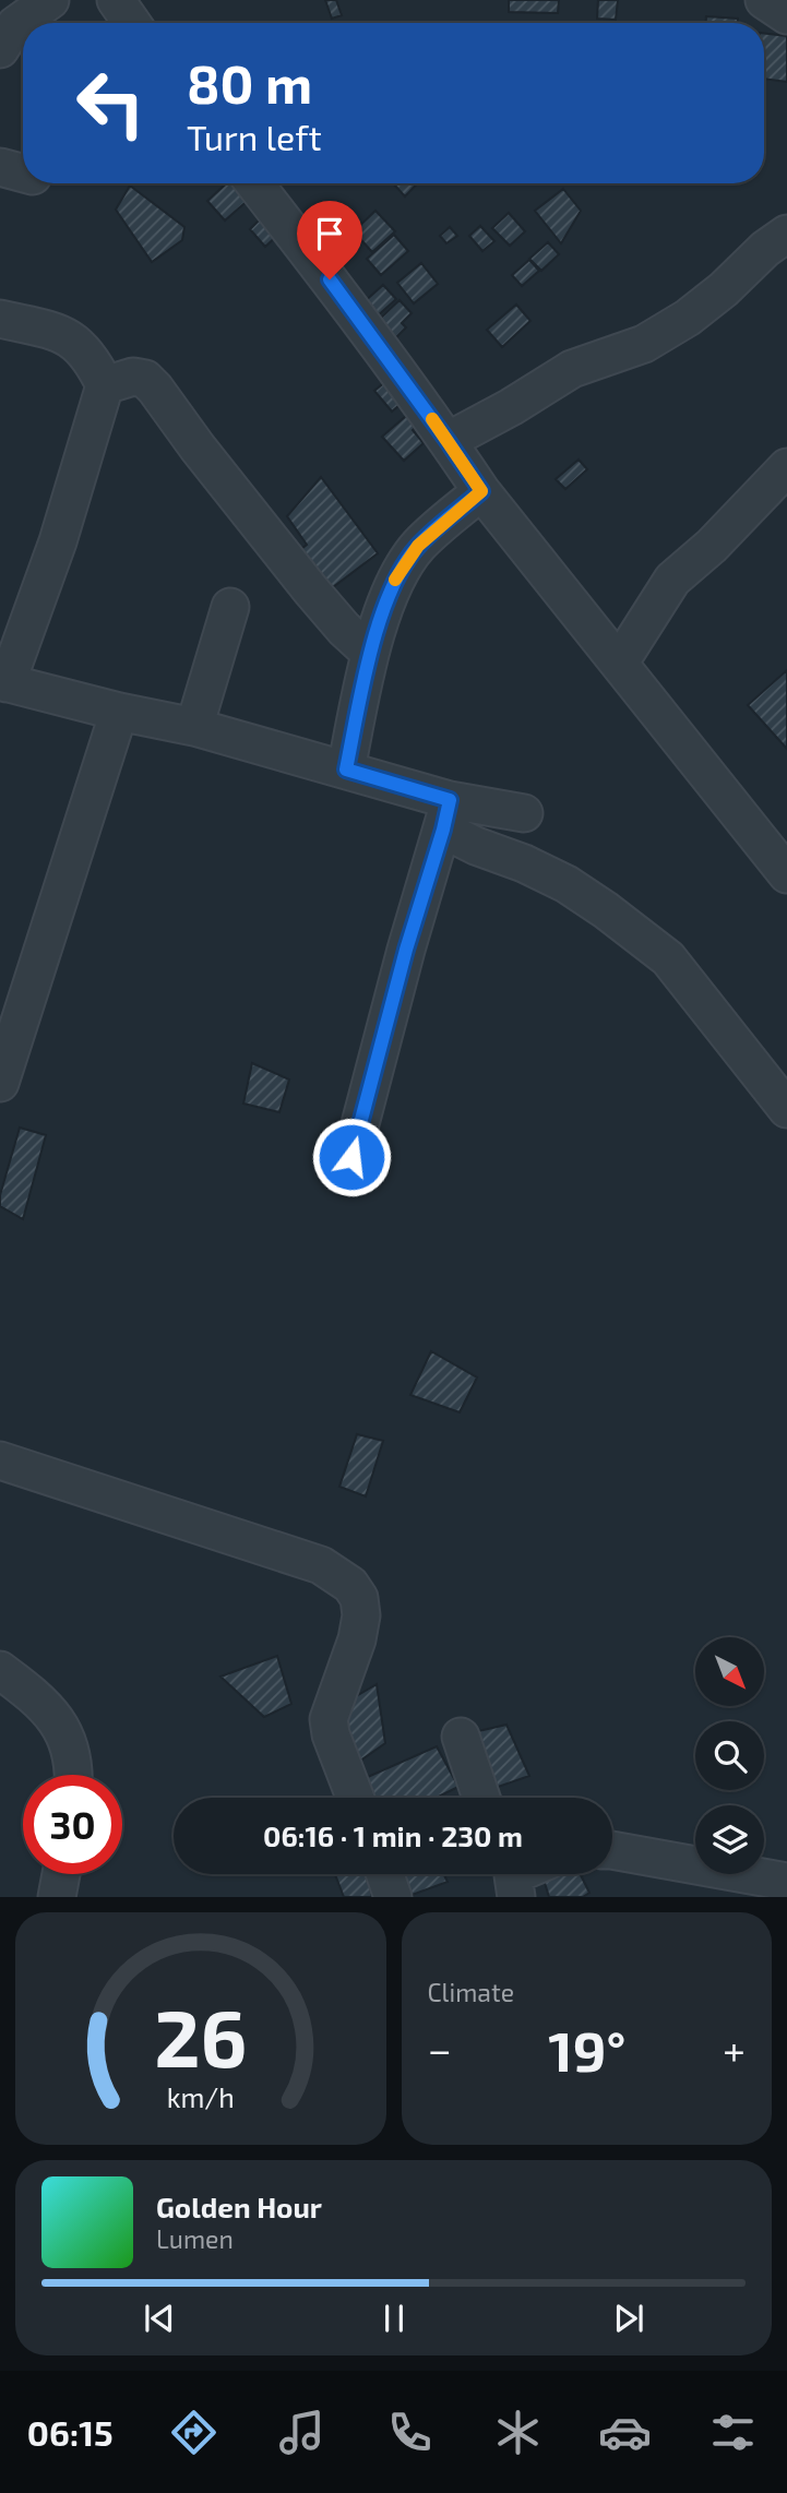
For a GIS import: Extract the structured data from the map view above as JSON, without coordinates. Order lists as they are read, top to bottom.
{
  "north": "bottom right",
  "page": {
    "turn": ["80 m", "Turn left"],
    "limit": "30",
    "trip": "06:16 · 1 min · 230 m",
    "tile": "Climate",
    "heat": ["−", "19°", "+"],
    "song": ["Golden Hour", "Lumen"],
    "tabs": "06:15",
    "gauge": ["26", "km/h"]
  }
}
